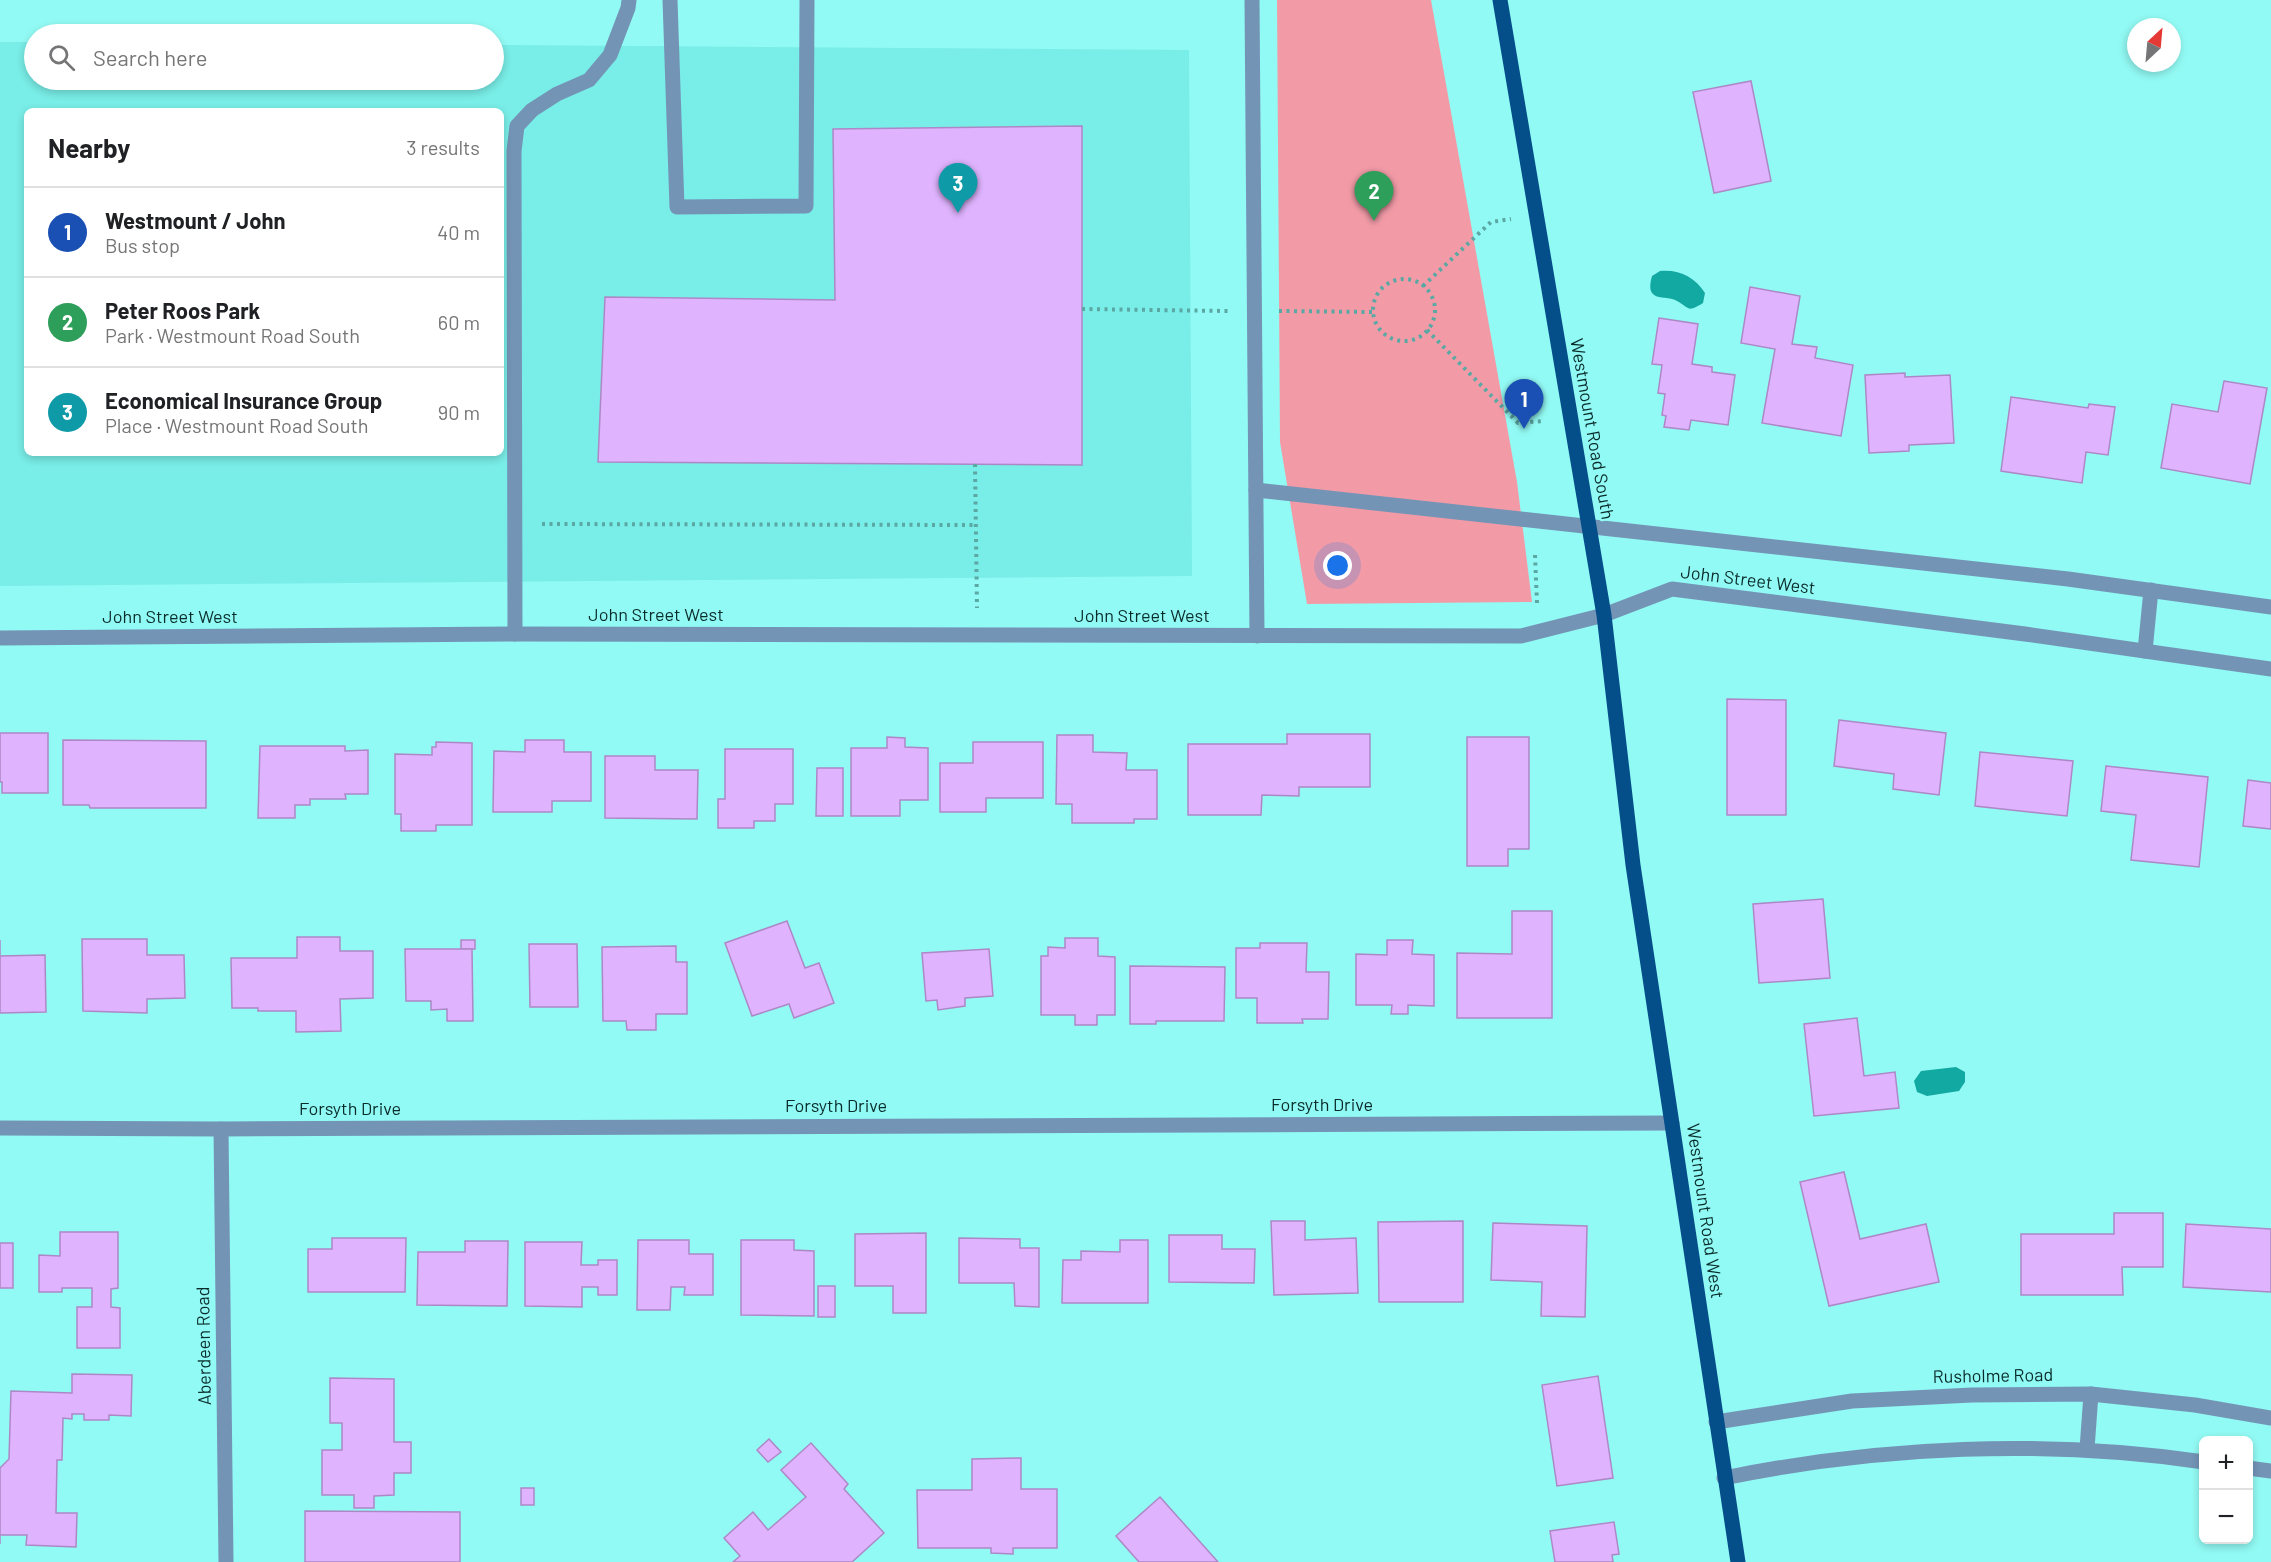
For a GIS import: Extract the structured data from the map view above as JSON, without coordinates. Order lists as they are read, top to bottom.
{
  "streets": {
    "main road": ["Westmount Road South", "Westmount Road West"],
    "street": [
      "John Street West",
      "Forsyth Drive",
      "Aberdeen Road",
      "Rusholme Road"
    ]
  },
  "crossings": [
    ["Westmount Road South", "John Street West"],
    ["Westmount Road South", "Westmount Road West"],
    ["Forsyth Drive", "Westmount Road West"],
    ["Forsyth Drive", "Aberdeen Road"],
    ["Westmount Road West", "Rusholme Road"]
  ],
  "north": "top right",
  "page": {
    "search": "Search here",
    "heading": ["Nearby", "3 results"],
    "pins": ["3", "2", "1"],
    "list": [
      {
        "mark": "1",
        "name": "Westmount / John",
        "note": "Bus stop",
        "value": "40 m"
      },
      {
        "mark": "2",
        "name": "Peter Roos Park",
        "note": "Park · Westmount Road South",
        "value": "60 m"
      },
      {
        "mark": "3",
        "name": "Economical Insurance Group",
        "note": "Place · Westmount Road South",
        "value": "90 m"
      }
    ],
    "map_buttons": ["+", "−"]
  }
}
